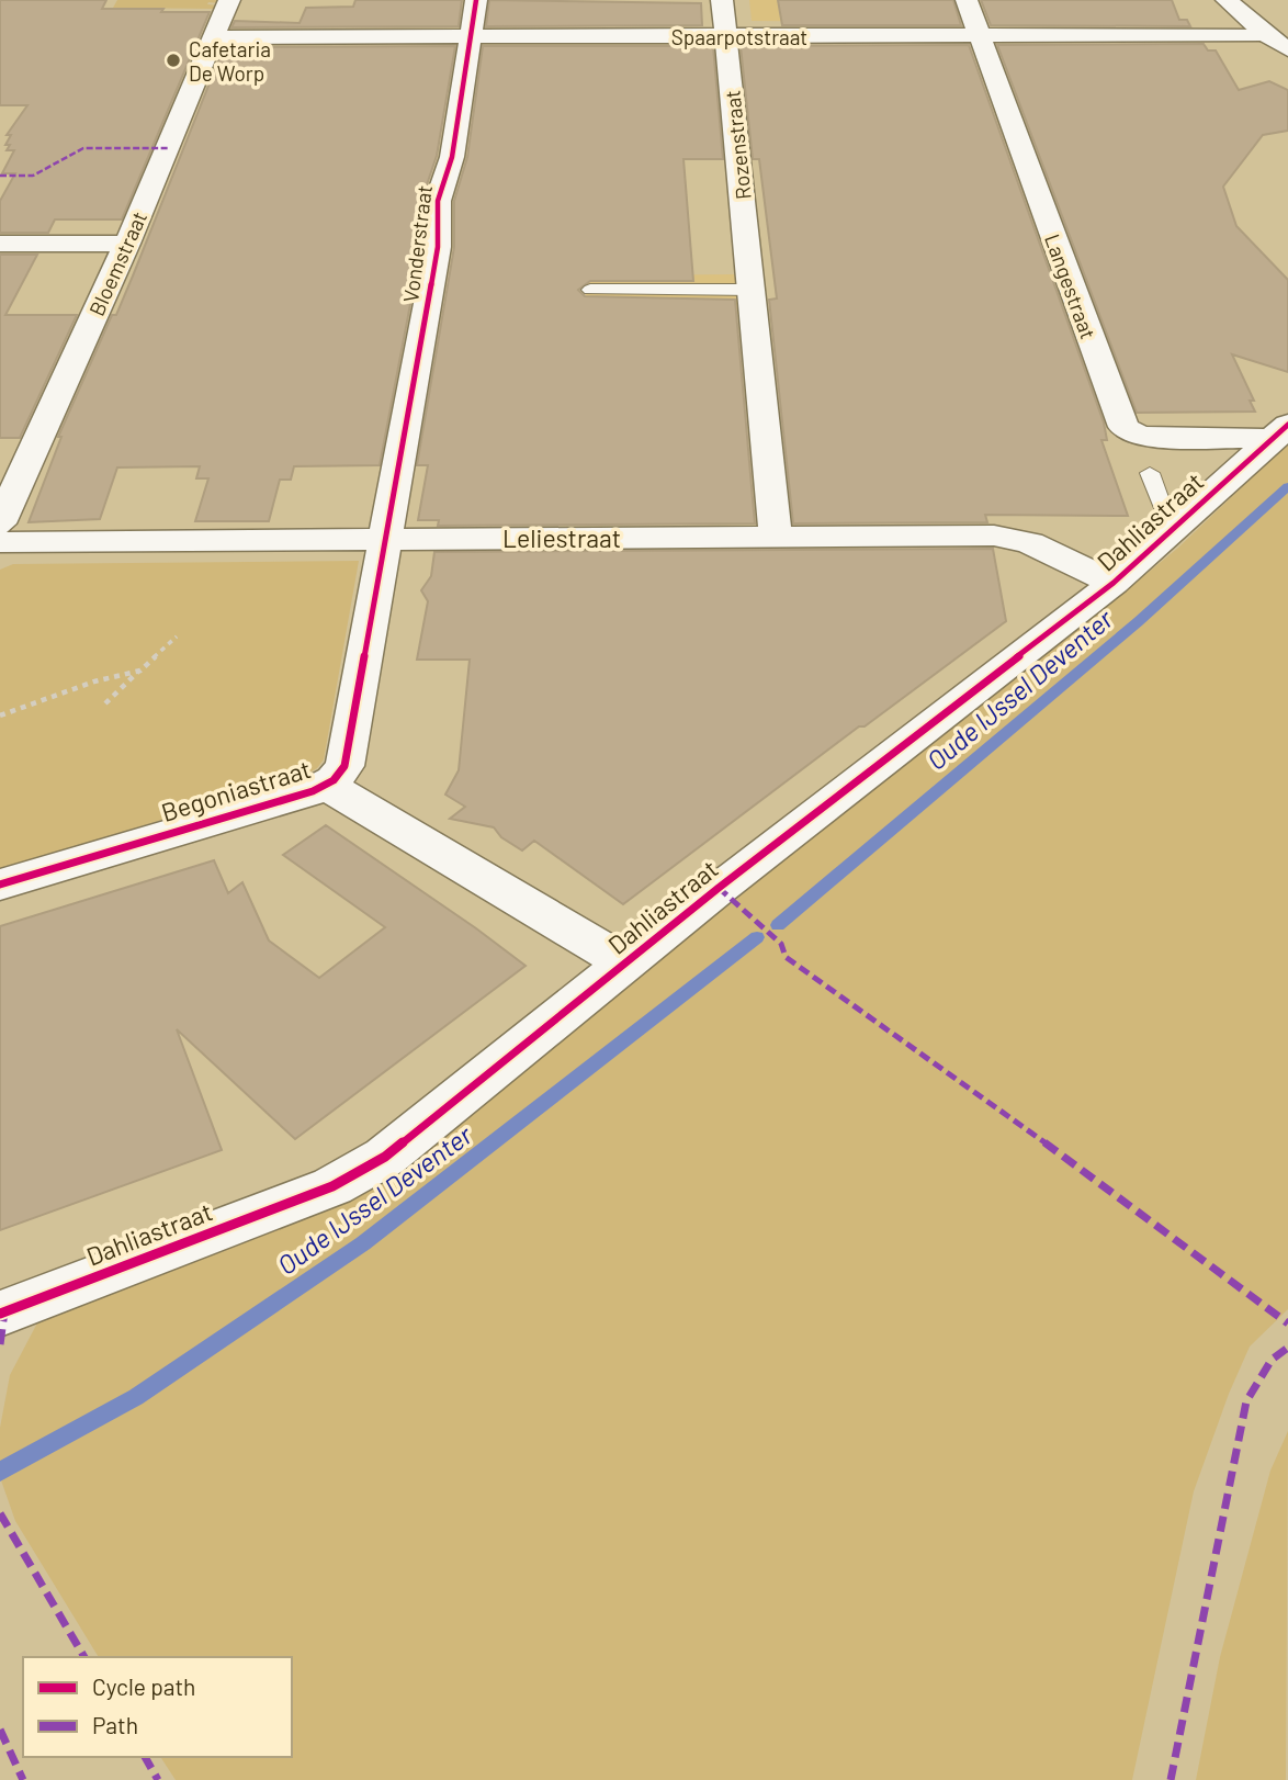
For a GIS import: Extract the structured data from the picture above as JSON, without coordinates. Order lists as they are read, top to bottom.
{
  "streets": {
    "street": [
      "Spaarpotstraat",
      "Rozenstraat",
      "Vonderstraat",
      "Bloemstraat",
      "Langestraat",
      "Dahliastraat",
      "Leliestraat",
      "Begoniastraat"
    ]
  },
  "crossings": [
    ["Spaarpotstraat", "Rozenstraat"],
    ["Spaarpotstraat", "Vonderstraat"],
    ["Spaarpotstraat", "Bloemstraat"],
    ["Spaarpotstraat", "Langestraat"],
    ["Rozenstraat", "Leliestraat"],
    ["Vonderstraat", "Leliestraat"],
    ["Vonderstraat", "Begoniastraat"],
    ["Langestraat", "Dahliastraat"],
    ["Dahliastraat", "Leliestraat"],
    ["Dahliastraat", "Begoniastraat"],
    ["Leliestraat", "Begoniastraat"]
  ],
  "water": ["Oude IJssel Deventer"],
  "places": ["Cafetaria De Worp"],
  "legend": ["Cycle path", "Path"]
}
